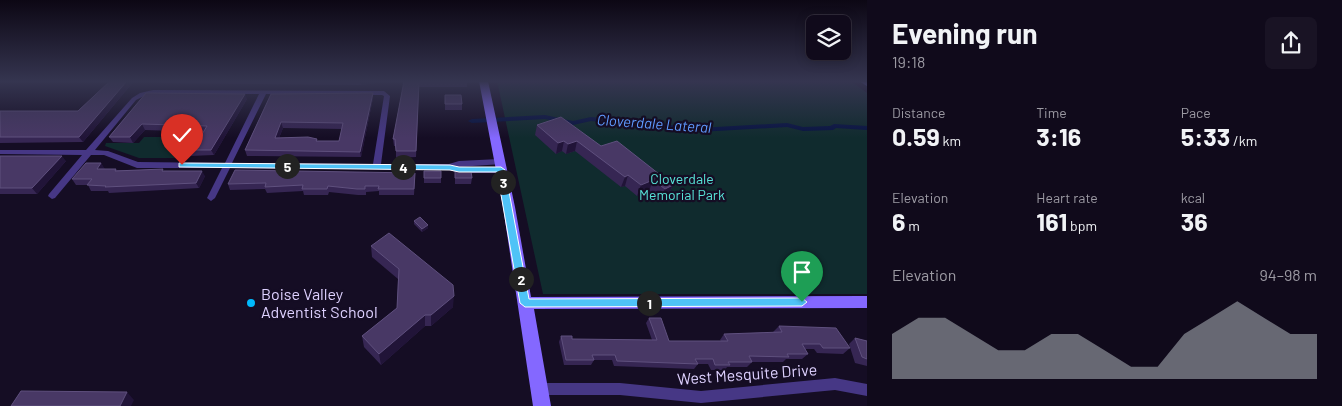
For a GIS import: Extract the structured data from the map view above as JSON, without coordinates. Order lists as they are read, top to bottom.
{
  "streets": {
    "street": ["West Mesquite Drive"]
  },
  "water": ["Cloverdale Lateral"],
  "parks": ["Cloverdale Memorial Park"],
  "places": ["Boise Valley Adventist School"],
  "page": {
    "heading": ["Evening run", "19:18"],
    "stats": [
      ["Distance", "0.59 km"],
      ["Time", "3:16"],
      ["Pace", "5:33 /km"],
      ["Elevation", "6 m"],
      ["Heart rate", "161 bpm"],
      ["kcal", "36"]
    ],
    "pins": [
      "5",
      "4",
      "3",
      "2",
      "1"
    ],
    "chart": ["Elevation", "94–98 m"]
  }
}
